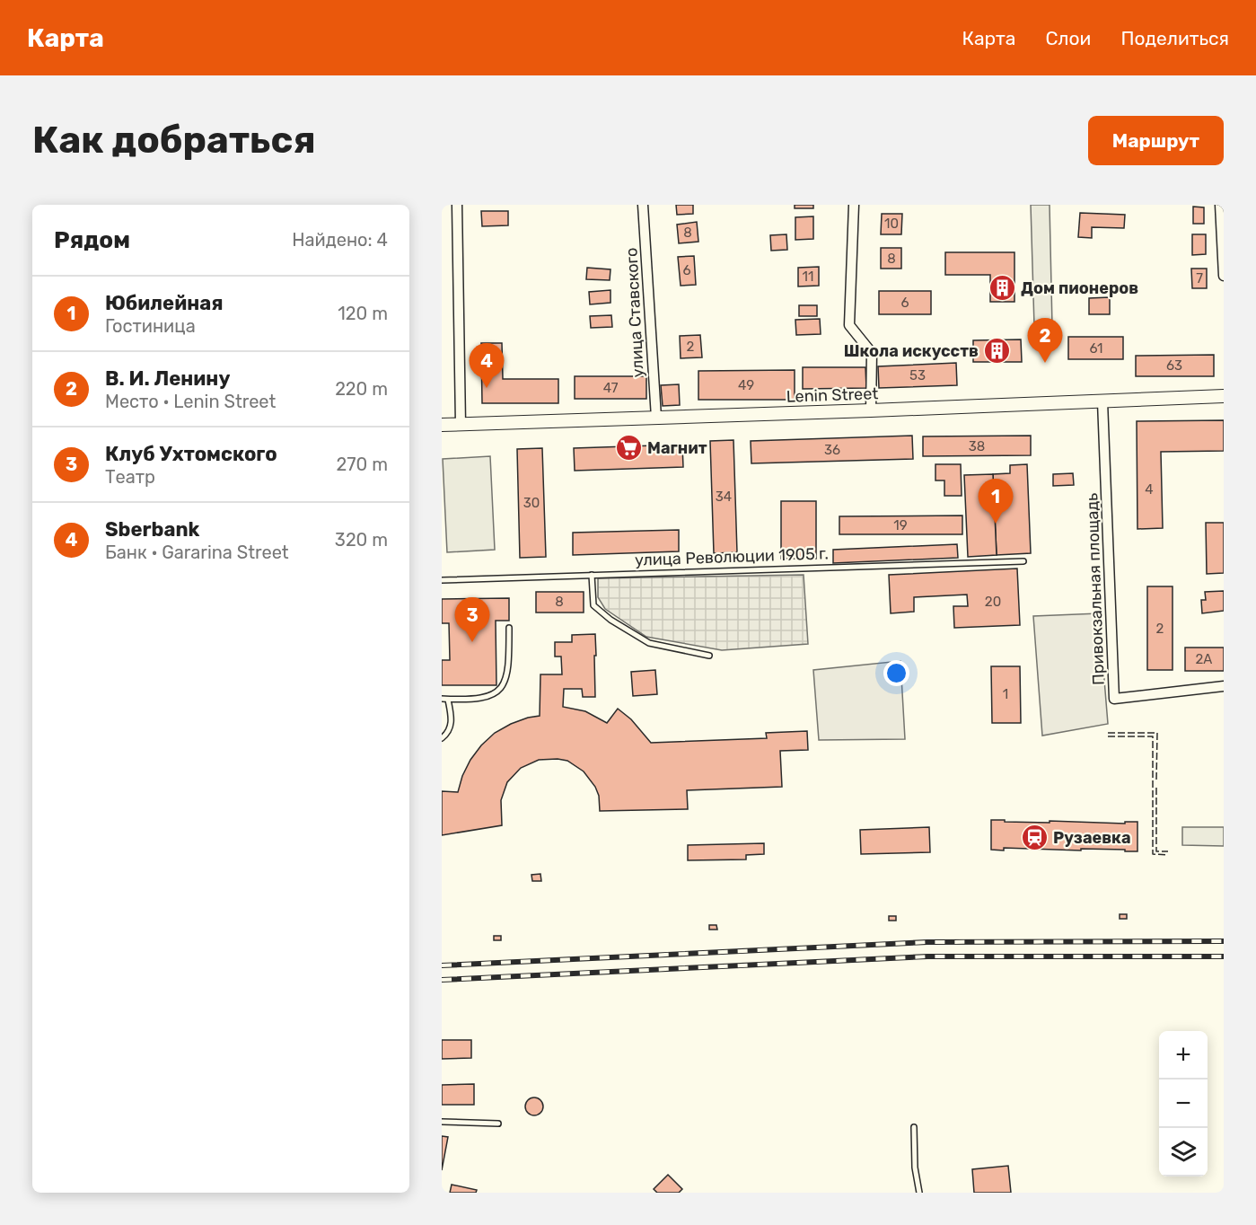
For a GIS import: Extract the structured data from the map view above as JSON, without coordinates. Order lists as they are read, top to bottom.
{
  "streets": {
    "street": ["улица Ставского", "Lenin Street", "Привокзальная площадь"],
    "lane": ["улица Революции 1905 г."]
  },
  "crossings": [
    ["улица Ставского", "Lenin Street"],
    ["Lenin Street", "Привокзальная площадь"]
  ],
  "places": {
    "building": ["Дом пионеров", "Школа искусств"],
    "supermarket": ["Магнит"],
    "station": ["Рузаевка"]
  },
  "house_numbers": [
    "10",
    "8",
    "8",
    "6",
    "11",
    "7",
    "6",
    "2",
    "61",
    "63",
    "53",
    "49",
    "47",
    "38",
    "36",
    "4",
    "34",
    "30",
    "19",
    "8",
    "20",
    "2",
    "2А",
    "1"
  ],
  "page": {
    "header": "Карта",
    "nav": ["Карта", "Слои", "Поделиться"],
    "buttons": "Маршрут",
    "title": "Как добраться",
    "heading": ["Рядом", "Найдено: 4"],
    "list": [
      {
        "mark": "1",
        "name": "Юбилейная",
        "note": "Гостиница",
        "value": "120 m"
      },
      {
        "mark": "2",
        "name": "В. И. Ленину",
        "note": "Место · Lenin Street",
        "value": "220 m"
      },
      {
        "mark": "3",
        "name": "Клуб Ухтомского",
        "note": "Театр",
        "value": "270 m"
      },
      {
        "mark": "4",
        "name": "Sberbank",
        "note": "Банк · Gararina Street",
        "value": "320 m"
      }
    ],
    "pins": [
      "2",
      "4",
      "1",
      "3"
    ],
    "map_buttons": ["+", "−"]
  }
}
